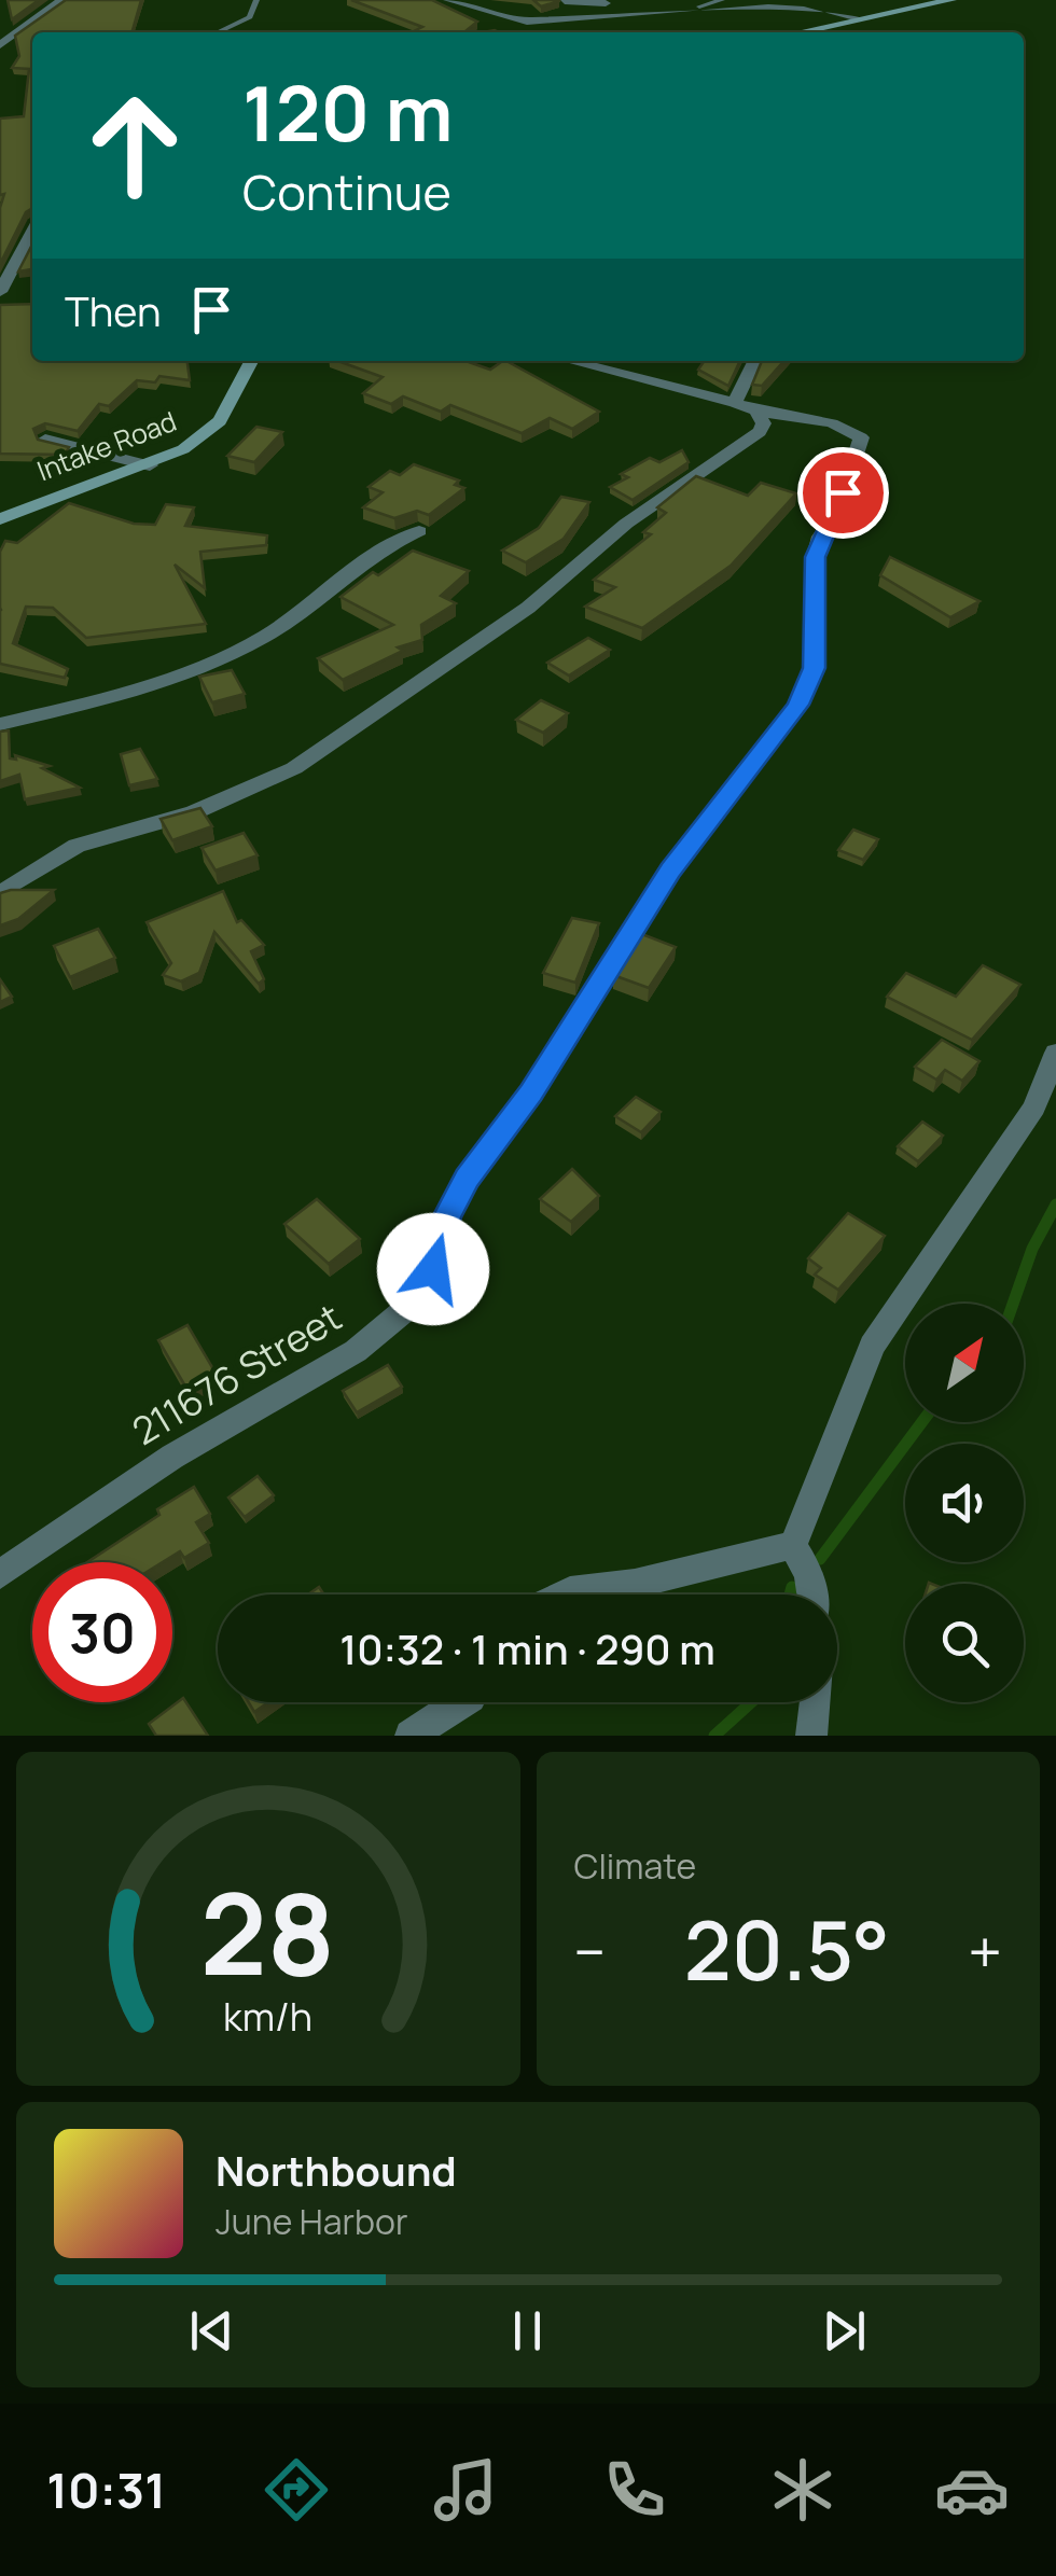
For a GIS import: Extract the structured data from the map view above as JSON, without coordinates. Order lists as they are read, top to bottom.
{
  "streets": {
    "street": ["Intake Road", "211676 Street"]
  },
  "north": "top right",
  "page": {
    "turn": ["120 m", "Continue"],
    "then": "Then",
    "limit": "30",
    "trip": "10:32 · 1 min · 290 m",
    "tile": "Climate",
    "heat": ["−", "20.5°", "+"],
    "song": ["Northbound", "June Harbor"],
    "tabs": "10:31",
    "gauge": ["28", "km/h"]
  }
}
